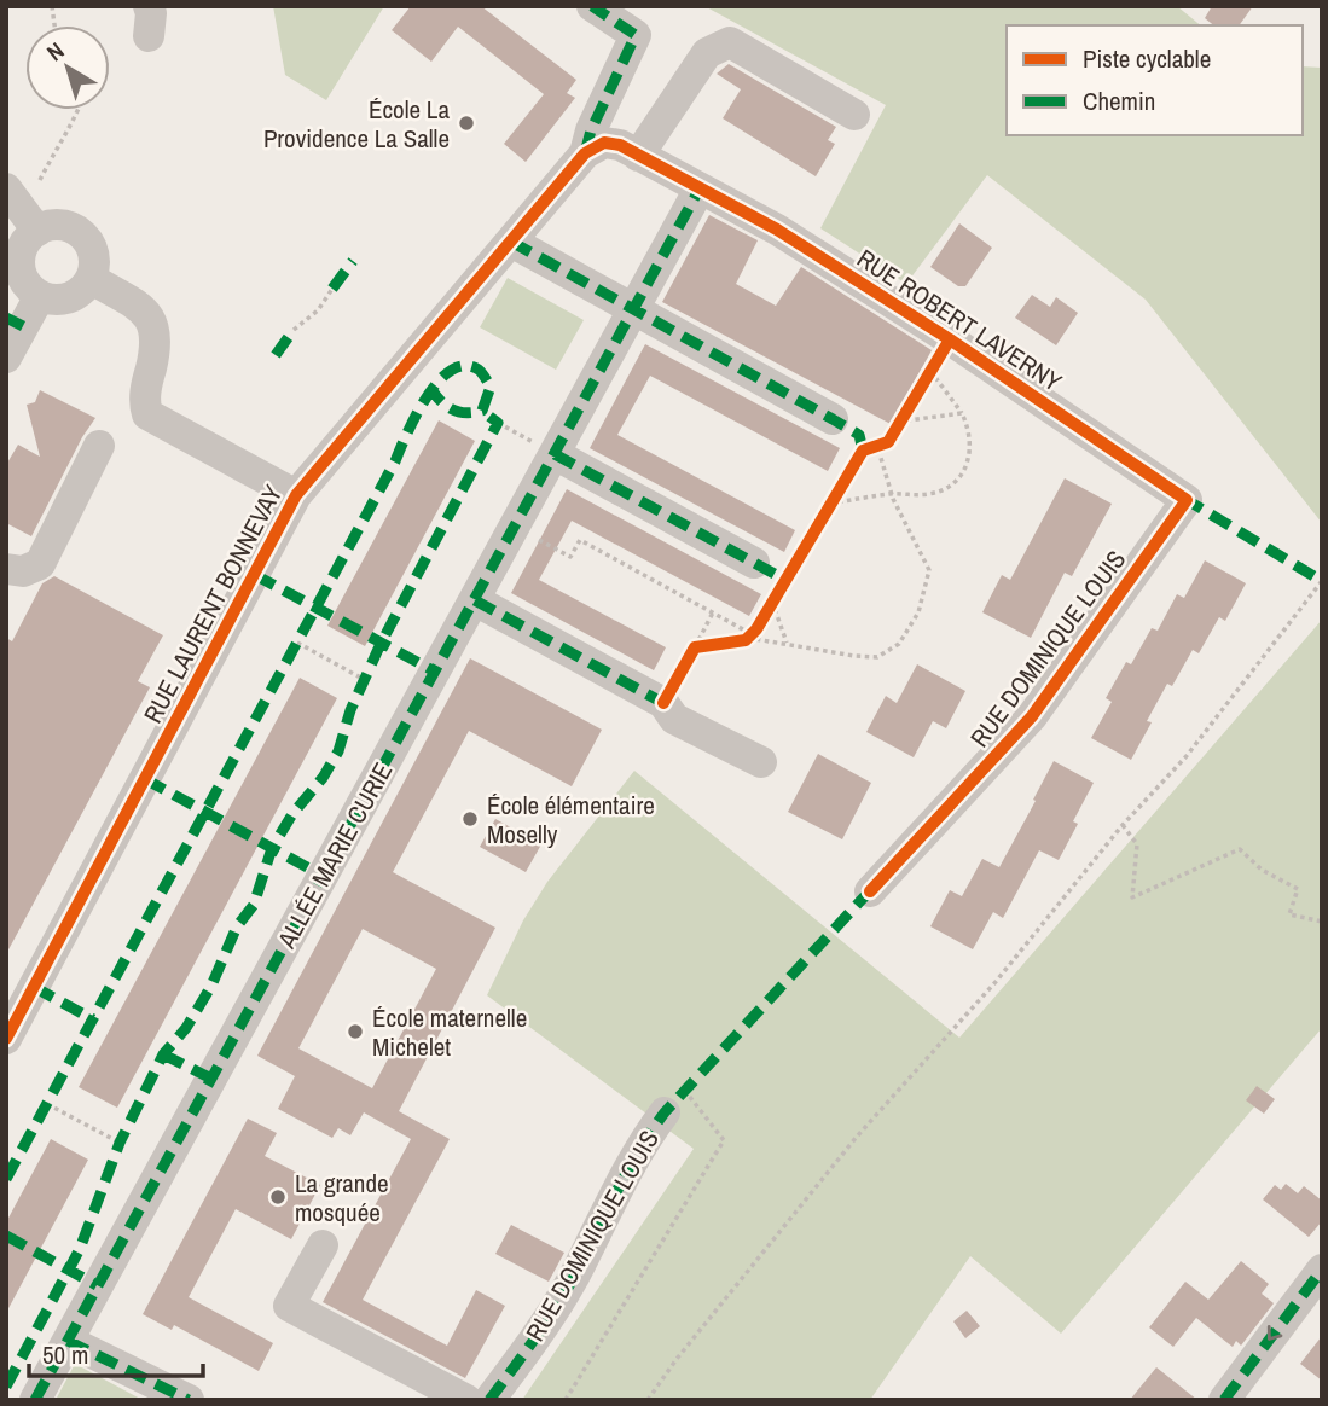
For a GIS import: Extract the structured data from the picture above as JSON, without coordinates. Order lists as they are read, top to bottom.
{
  "streets": {
    "street": [
      "RUE ROBERT LAVERNY",
      "RUE LAURENT BONNEVAY",
      "RUE DOMINIQUE LOUIS",
      "ALLÉE MARIE CURIE"
    ]
  },
  "crossings": [
    ["RUE ROBERT LAVERNY", "RUE LAURENT BONNEVAY"],
    ["RUE ROBERT LAVERNY", "RUE DOMINIQUE LOUIS"],
    ["RUE ROBERT LAVERNY", "ALLÉE MARIE CURIE"]
  ],
  "places": [
    "École La Providence La Salle",
    "École élémentaire Moselly",
    "École maternelle Michelet",
    "La grande mosquée"
  ],
  "legend": ["Piste cyclable", "Chemin"],
  "scale_bar": "50 m",
  "north": "top left"
}
